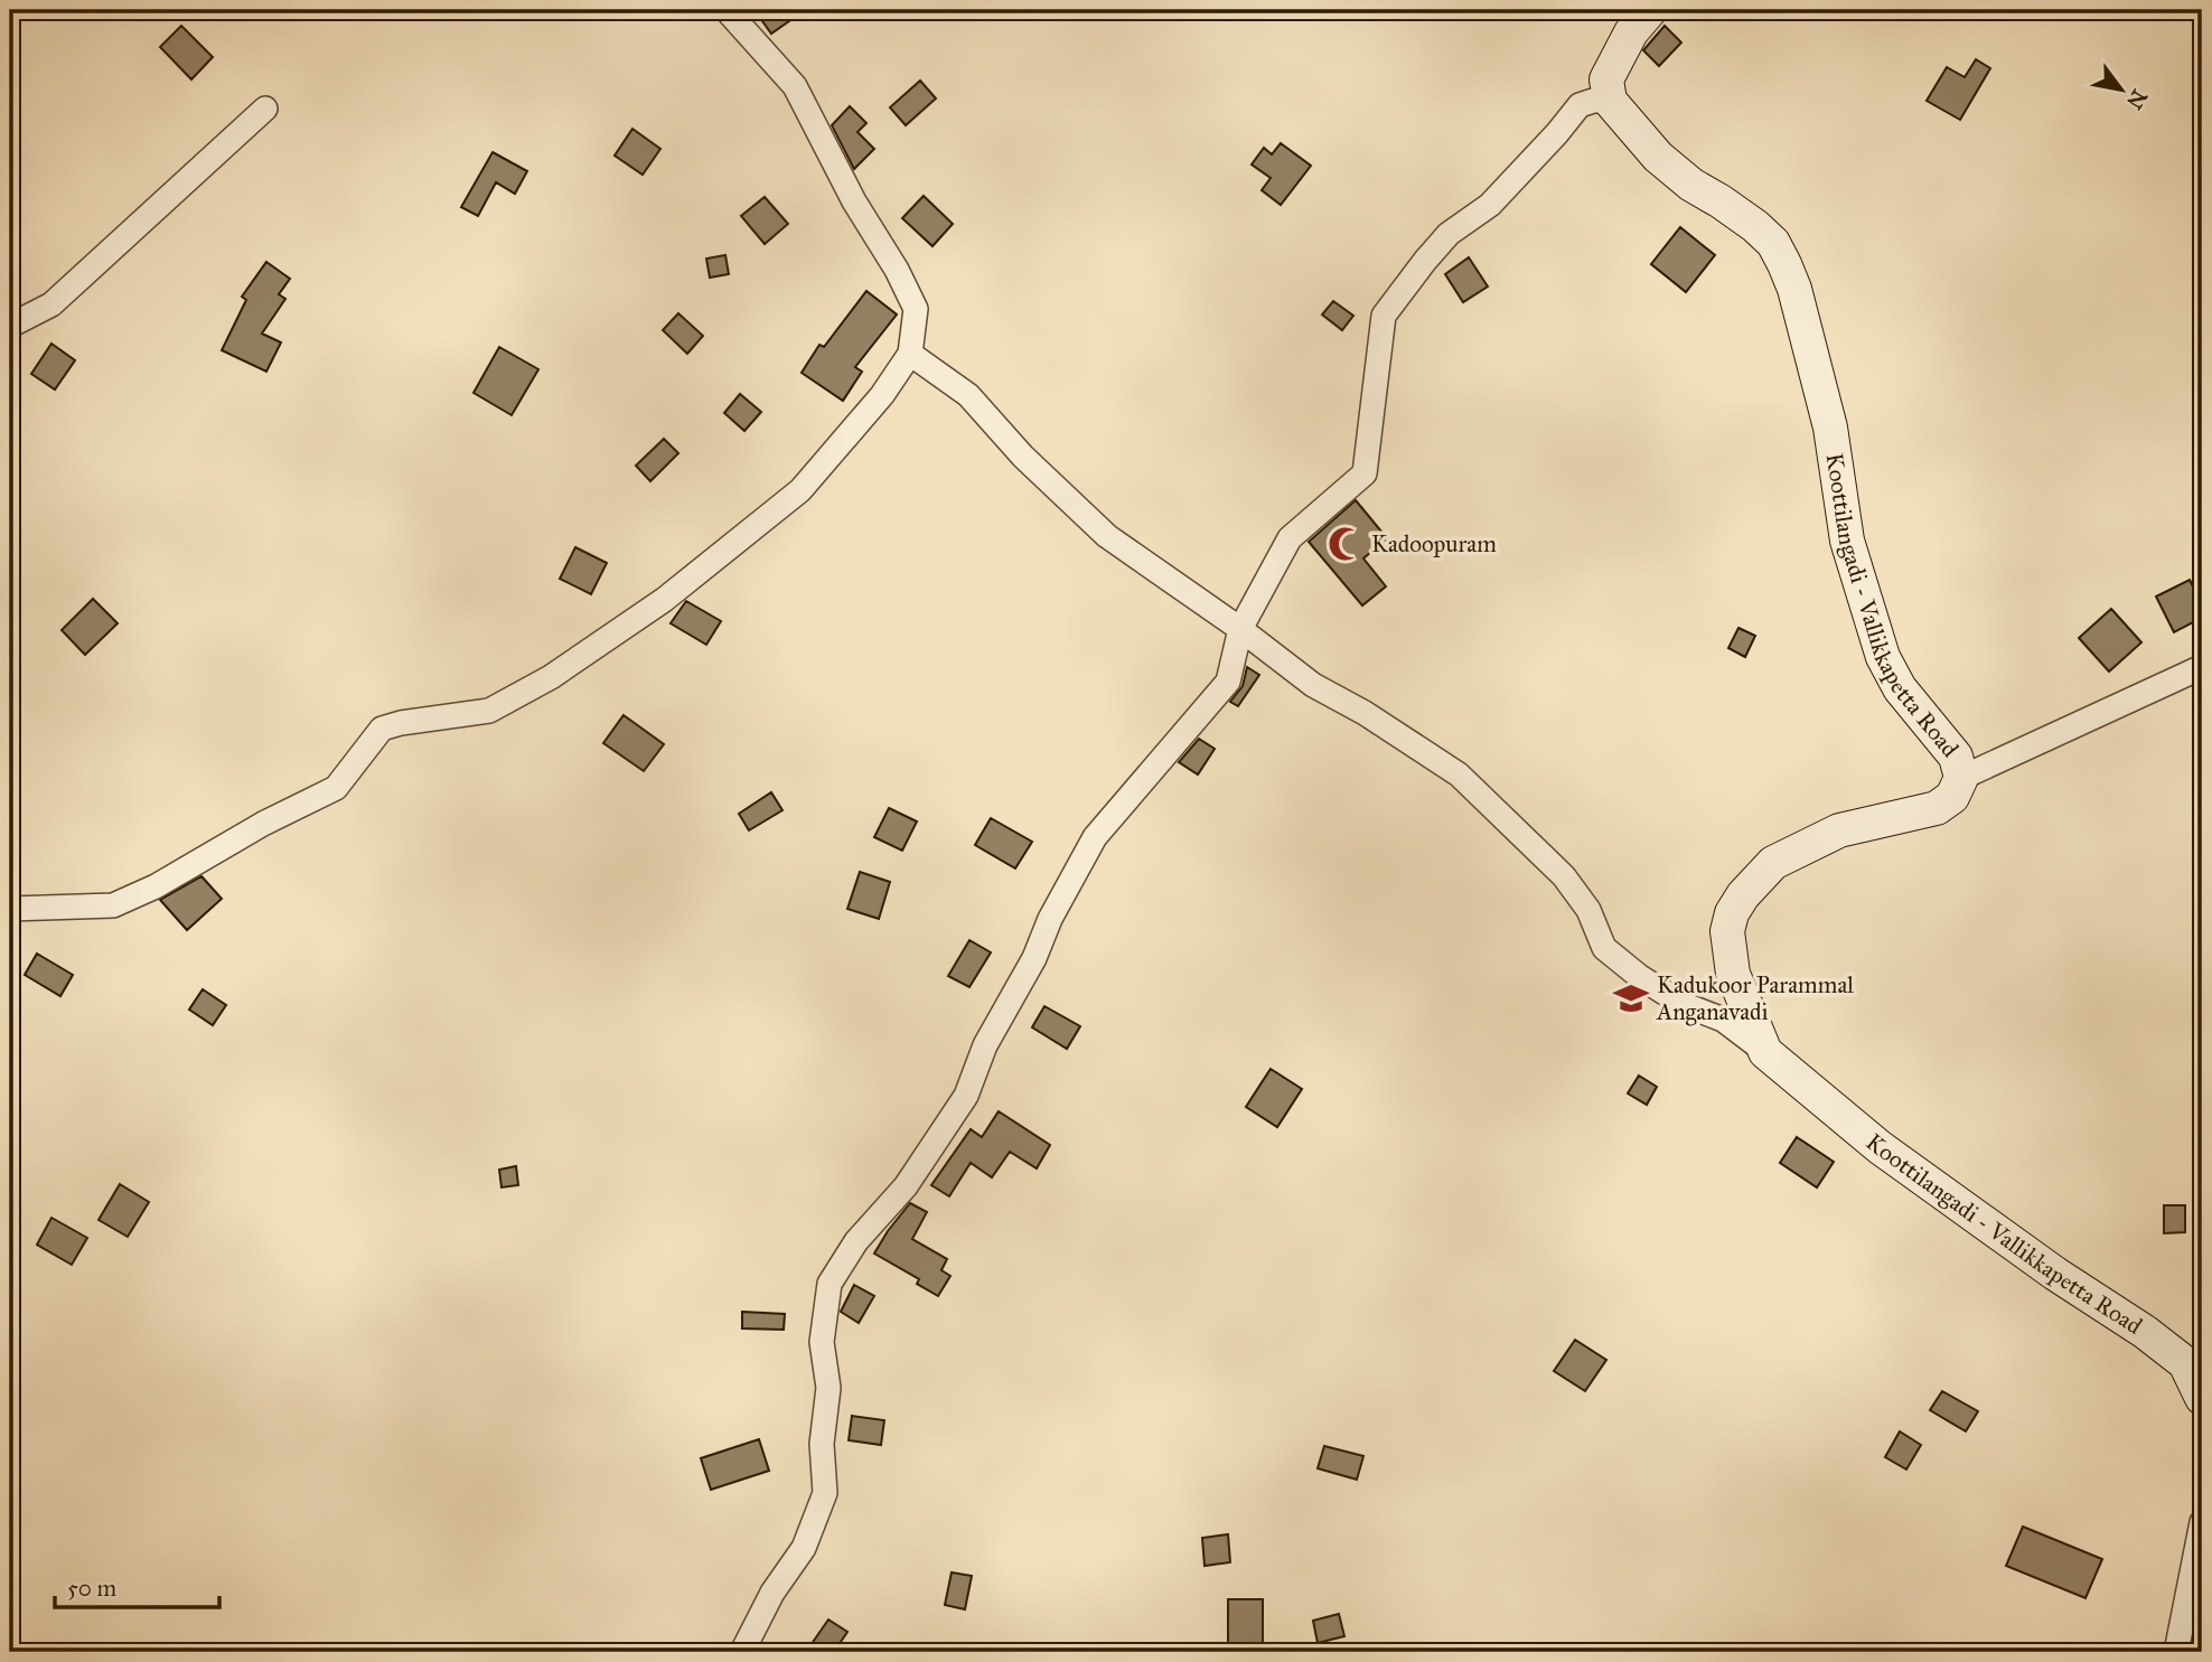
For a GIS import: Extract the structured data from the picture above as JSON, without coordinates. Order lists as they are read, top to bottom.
{
  "streets": {
    "main road": ["Koottilangadi - Vallikkapetta Road"]
  },
  "places": {
    "mosque": ["Kadoopuram"],
    "school or university": ["Kadukoor Parammal Anganavadi"]
  },
  "scale_bar": "50 m",
  "north": "bottom right"
}
